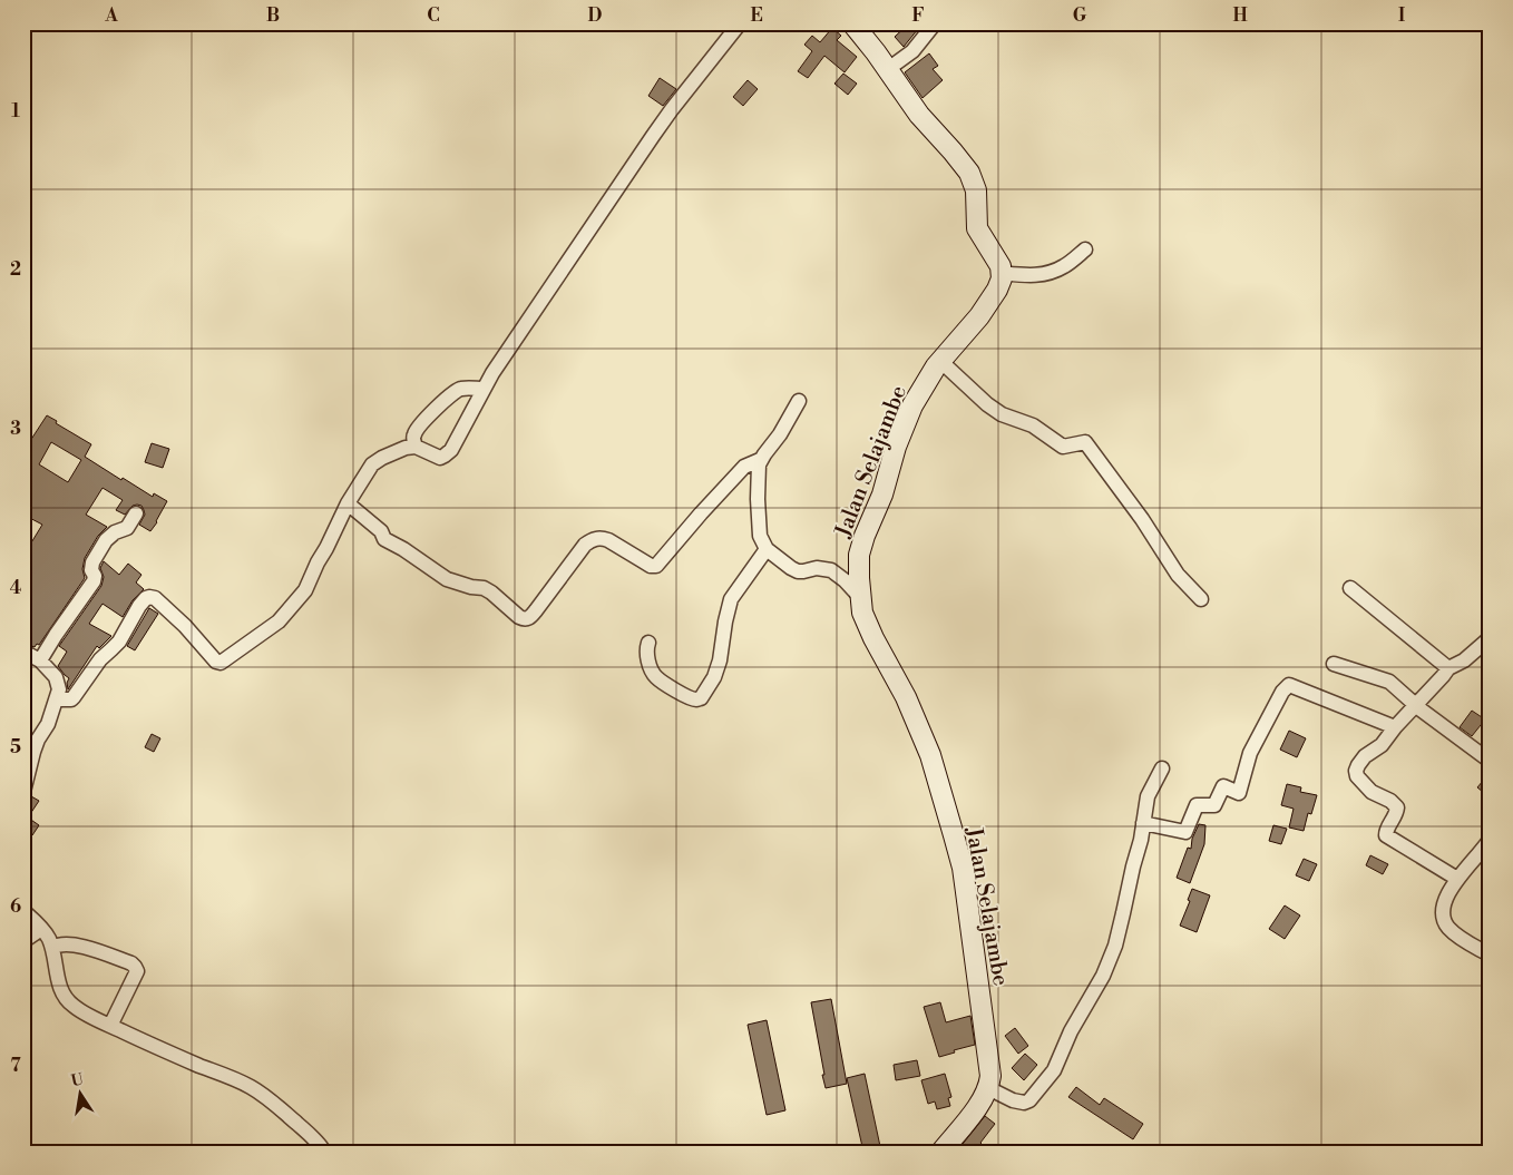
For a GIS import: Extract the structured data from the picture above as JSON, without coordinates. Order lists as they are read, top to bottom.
{
  "streets": {
    "street": ["Jalan Selajambe"]
  },
  "north": "top",
  "grid": {
    "columns": [
      "A",
      "B",
      "C",
      "D",
      "E",
      "F",
      "G",
      "H",
      "I"
    ],
    "rows": [
      "1",
      "2",
      "3",
      "4",
      "5",
      "6",
      "7"
    ]
  }
}
